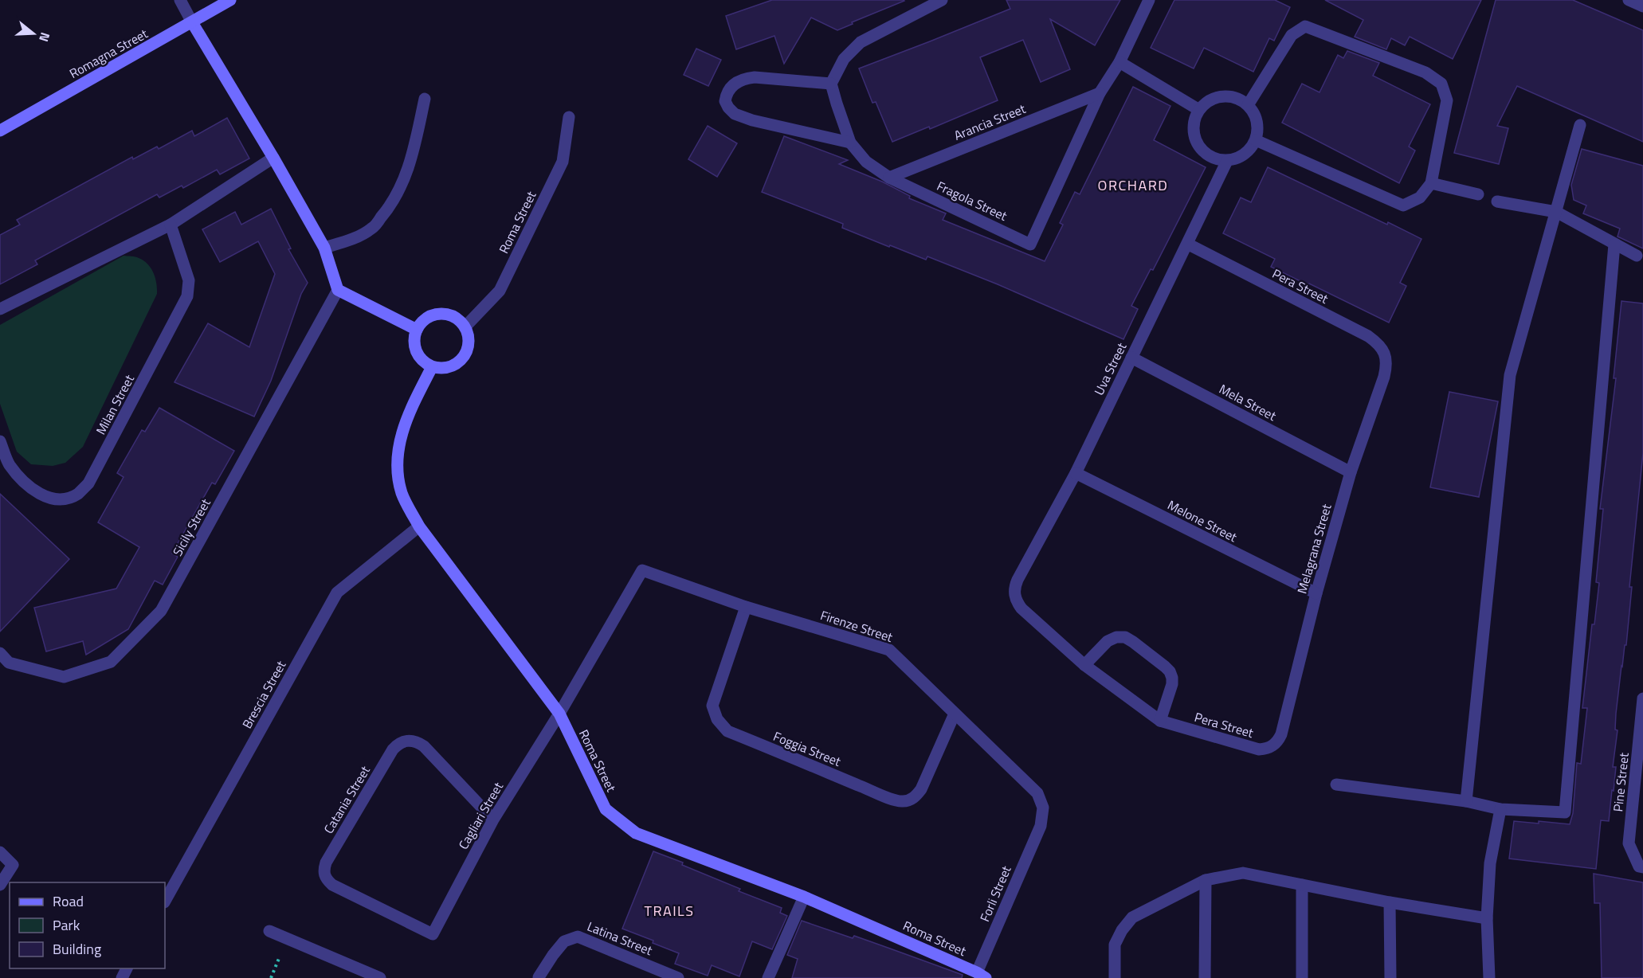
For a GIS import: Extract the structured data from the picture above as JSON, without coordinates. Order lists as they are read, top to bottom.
{
  "streets": {
    "street": [
      "Romagna Street",
      "Arancia Street",
      "Fragola Street",
      "Roma Street",
      "Pera Street",
      "Uva Street",
      "Mela Street",
      "Milan Street",
      "Melone Street",
      "Sicily Street",
      "Melagrana Street",
      "Firenze Street",
      "Brescia Street",
      "Foggia Street",
      "Pine Street",
      "Catania Street",
      "Cagliari Street",
      "Forli Street",
      "Latina Street"
    ]
  },
  "crossings": [
    ["Arancia Street", "Fragola Street"],
    ["Roma Street", "Brescia Street"],
    ["Roma Street", "Cagliari Street"],
    ["Roma Street", "Forli Street"],
    ["Pera Street", "Uva Street"],
    ["Pera Street", "Melagrana Street"],
    ["Uva Street", "Mela Street"],
    ["Uva Street", "Melone Street"],
    ["Mela Street", "Melagrana Street"],
    ["Melone Street", "Melagrana Street"],
    ["Firenze Street", "Foggia Street"],
    ["Firenze Street", "Cagliari Street"],
    ["Firenze Street", "Forli Street"],
    ["Catania Street", "Cagliari Street"]
  ],
  "districts": ["ORCHARD", "TRAILS"],
  "legend": ["Road", "Park", "Building"],
  "north": "right"
}
